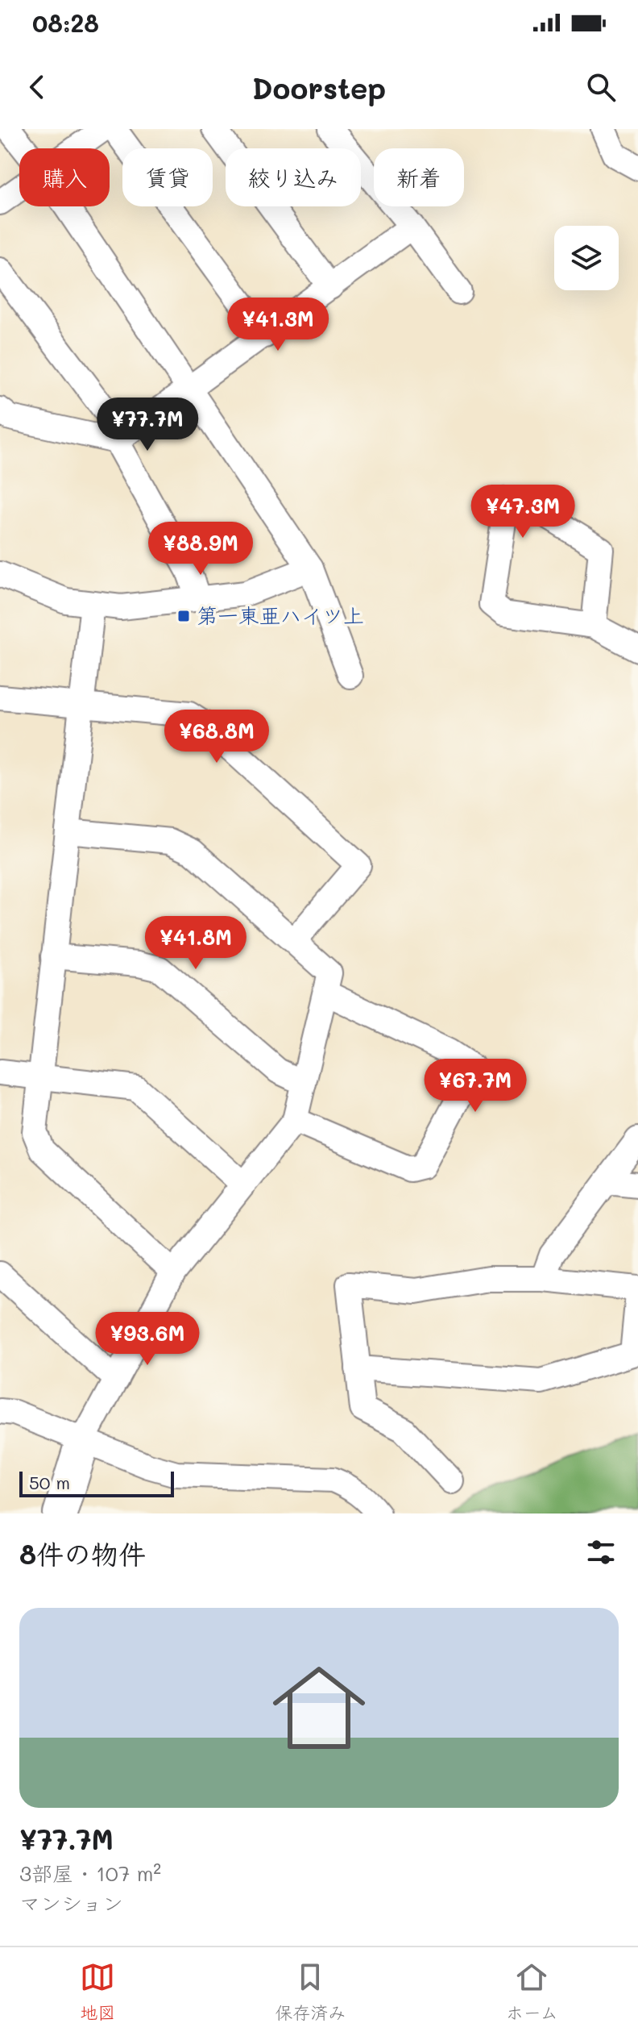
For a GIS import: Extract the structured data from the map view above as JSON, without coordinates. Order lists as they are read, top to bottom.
{
  "places": {
    "transit": ["第一東亜ハイツ上"]
  },
  "scale_bar": "50 m",
  "page": {
    "status": "08:28",
    "header": "Doorstep",
    "chip": [
      "購入",
      "賃貸",
      "絞り込み",
      "新着"
    ],
    "price": [
      "¥41.3M",
      "¥77.7M",
      "¥47.3M",
      "¥88.9M",
      "¥68.8M",
      "¥41.8M",
      "¥67.7M",
      "¥93.6M"
    ],
    "scale": "50 m",
    "heading": "8件の物件",
    "list": [
      {
        "name": "¥77.7M",
        "note": "3部屋 · 107 m² · マンション"
      }
    ],
    "tabs": ["地図", "保存済み", "ホーム"]
  }
}
